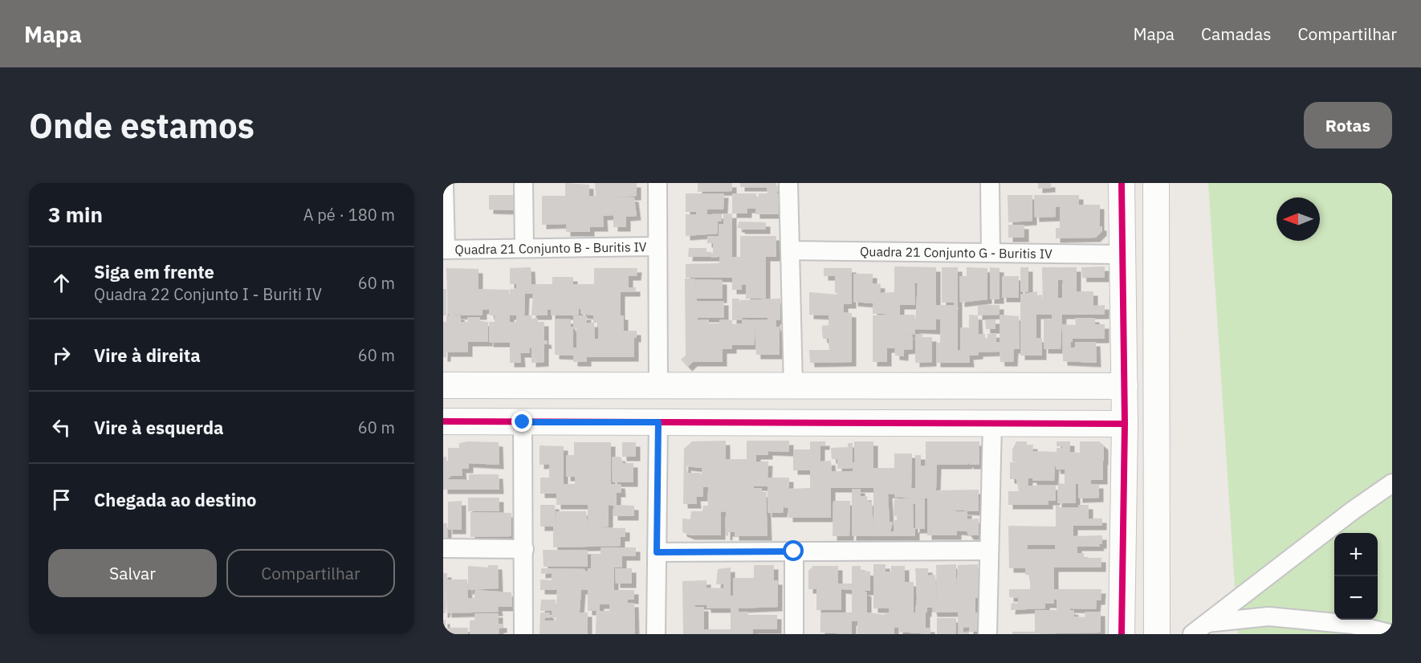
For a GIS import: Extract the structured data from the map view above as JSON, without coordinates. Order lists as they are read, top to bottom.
{
  "streets": {
    "street": ["Quadra 21 Conjunto B - Buritis IV", "Quadra 21 Conjunto G - Buritis IV"]
  },
  "north": "left",
  "page": {
    "header": "Mapa",
    "nav": ["Mapa", "Camadas", "Compartilhar"],
    "buttons": [
      "Rotas",
      ["Salvar", "Compartilhar"]
    ],
    "title": "Onde estamos",
    "heading": ["3 min", "A pé · 180 m"],
    "list": [
      ["Siga em frente", "Quadra 22 Conjunto I - Buriti IV", "60 m"],
      ["Vire à direita", "60 m"],
      ["Vire à esquerda", "60 m"],
      "Chegada ao destino"
    ],
    "map_buttons": ["+", "−"]
  }
}
